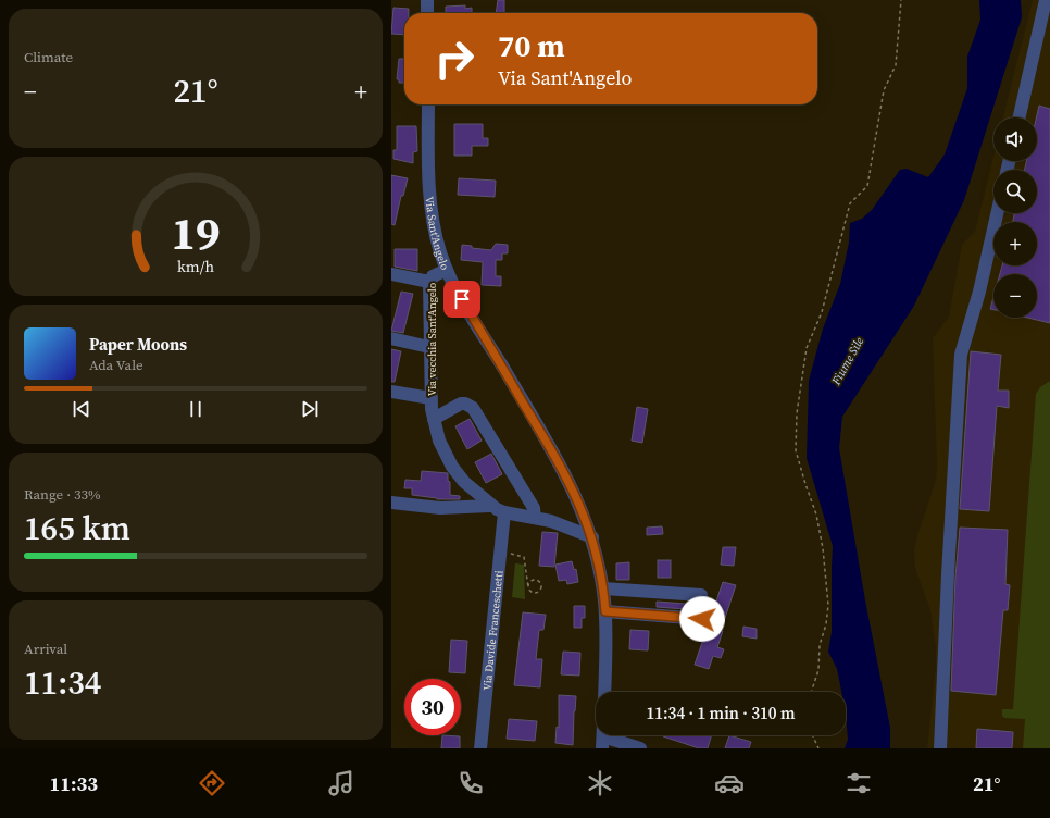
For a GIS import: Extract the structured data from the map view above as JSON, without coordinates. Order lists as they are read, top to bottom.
{
  "streets": {
    "street": ["Via Sant'Angelo", "Via vecchia Sant'Angelo", "Via Davide Franceschetti"]
  },
  "crossings": [
    ["Via Sant'Angelo", "Via vecchia Sant'Angelo"],
    ["Via vecchia Sant'Angelo", "Via Davide Franceschetti"]
  ],
  "water": ["Fiume Sile"],
  "page": {
    "tile": [
      "Climate",
      ["Range · 33%", "165 km"],
      ["Arrival", "11:34"]
    ],
    "turn": ["70 m", "Via Sant'Angelo"],
    "heat": ["−", "21°", "+"],
    "map_buttons": ["+", "−"],
    "song": ["Paper Moons", "Ada Vale"],
    "limit": "30",
    "trip": "11:34 · 1 min · 310 m",
    "tabs": ["11:33", "21°"],
    "gauge": ["19", "km/h"]
  }
}
